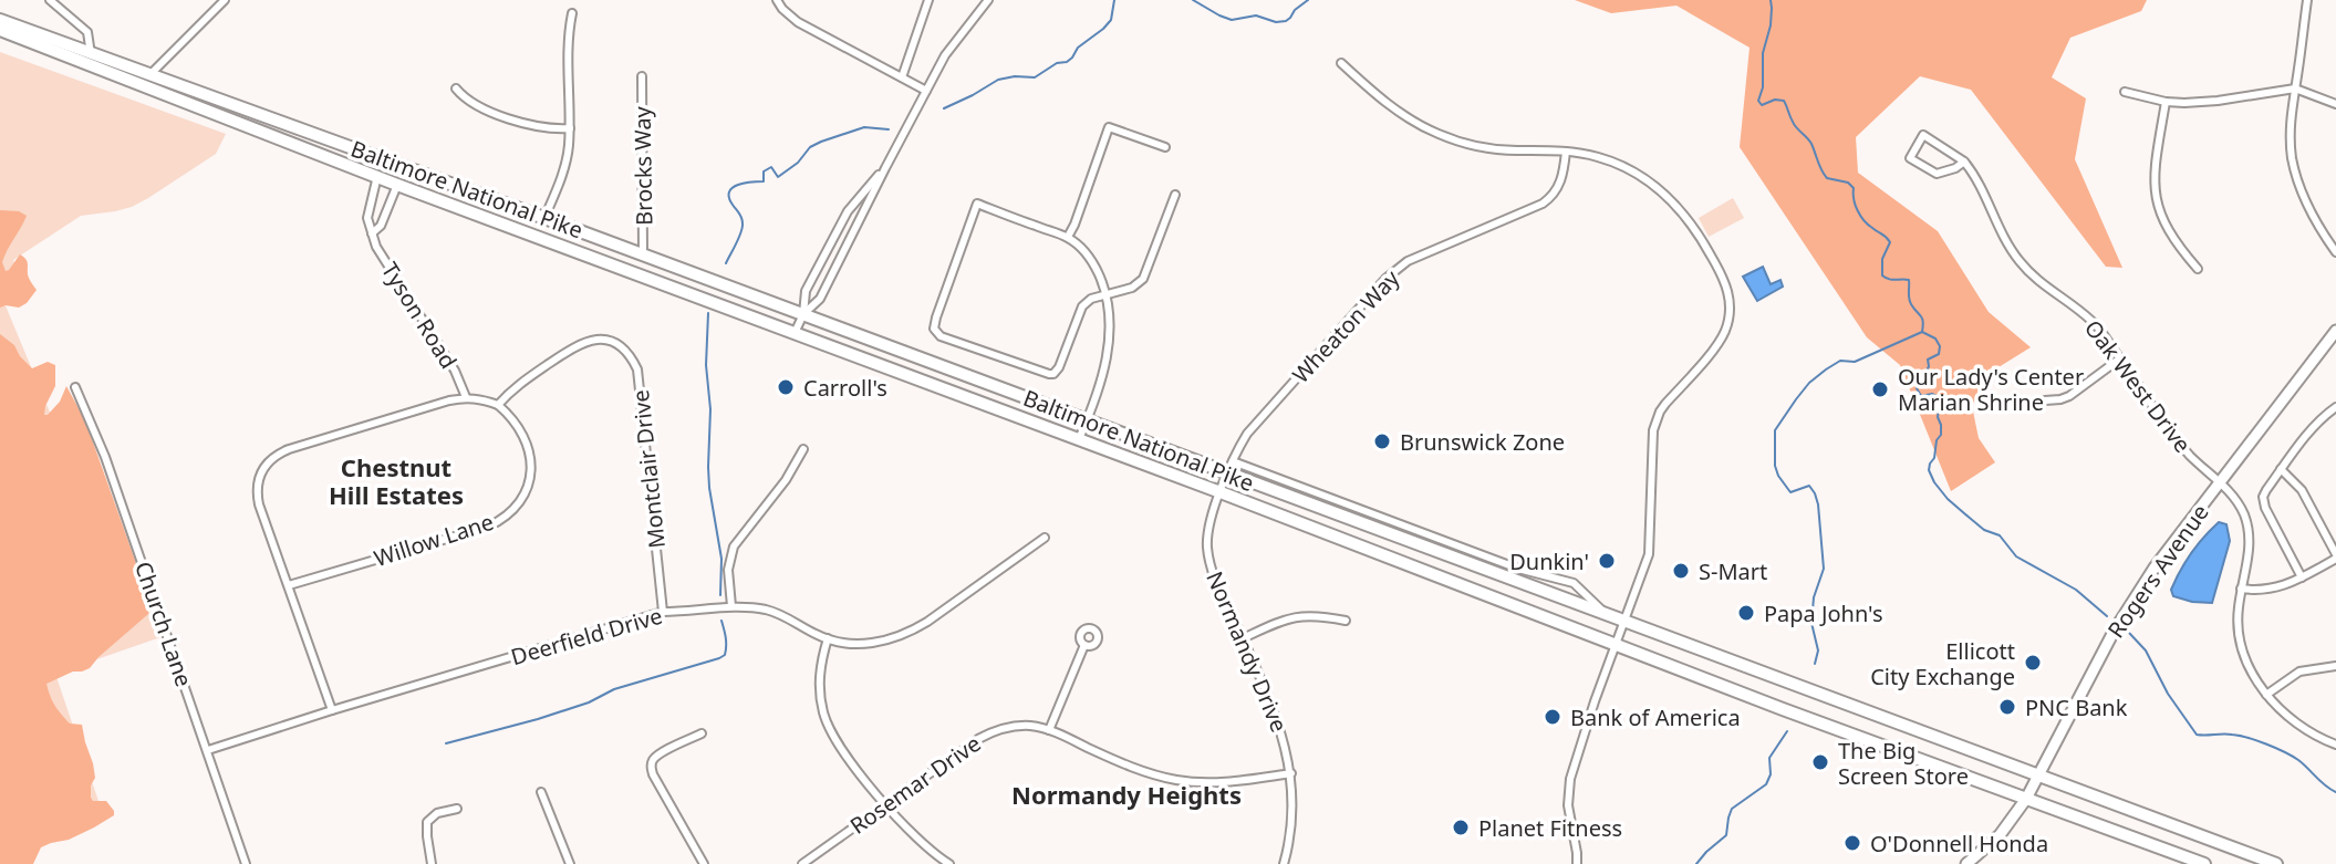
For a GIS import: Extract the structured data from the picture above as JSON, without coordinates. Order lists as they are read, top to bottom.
{
  "streets": {
    "main road": ["Baltimore National Pike", "Rogers Avenue"],
    "street": [
      "Brocks Way",
      "Tyson Road",
      "Wheaton Way",
      "Oak West Drive",
      "Montclair Drive",
      "Willow Lane",
      "Church Lane",
      "Deerfield Drive",
      "Normandy Drive",
      "Rosemar Drive"
    ]
  },
  "crossings": [
    ["Brocks Way", "Baltimore National Pike"],
    ["Baltimore National Pike", "Wheaton Way"],
    ["Baltimore National Pike", "Rogers Avenue"],
    ["Baltimore National Pike", "Normandy Drive"],
    ["Wheaton Way", "Normandy Drive"],
    ["Oak West Drive", "Rogers Avenue"],
    ["Montclair Drive", "Willow Lane"],
    ["Montclair Drive", "Deerfield Drive"],
    ["Church Lane", "Deerfield Drive"],
    ["Normandy Drive", "Rosemar Drive"]
  ],
  "districts": ["Chestnut Hill Estates", "Normandy Heights"],
  "places": [
    "Carroll's",
    "Our Lady's Center Marian Shrine",
    "Brunswick Zone",
    "Dunkin'",
    "S-Mart",
    "Papa John's",
    "Ellicott City Exchange",
    "PNC Bank",
    "Bank of America",
    "The Big Screen Store",
    "Planet Fitness",
    "O'Donnell Honda"
  ]
}
